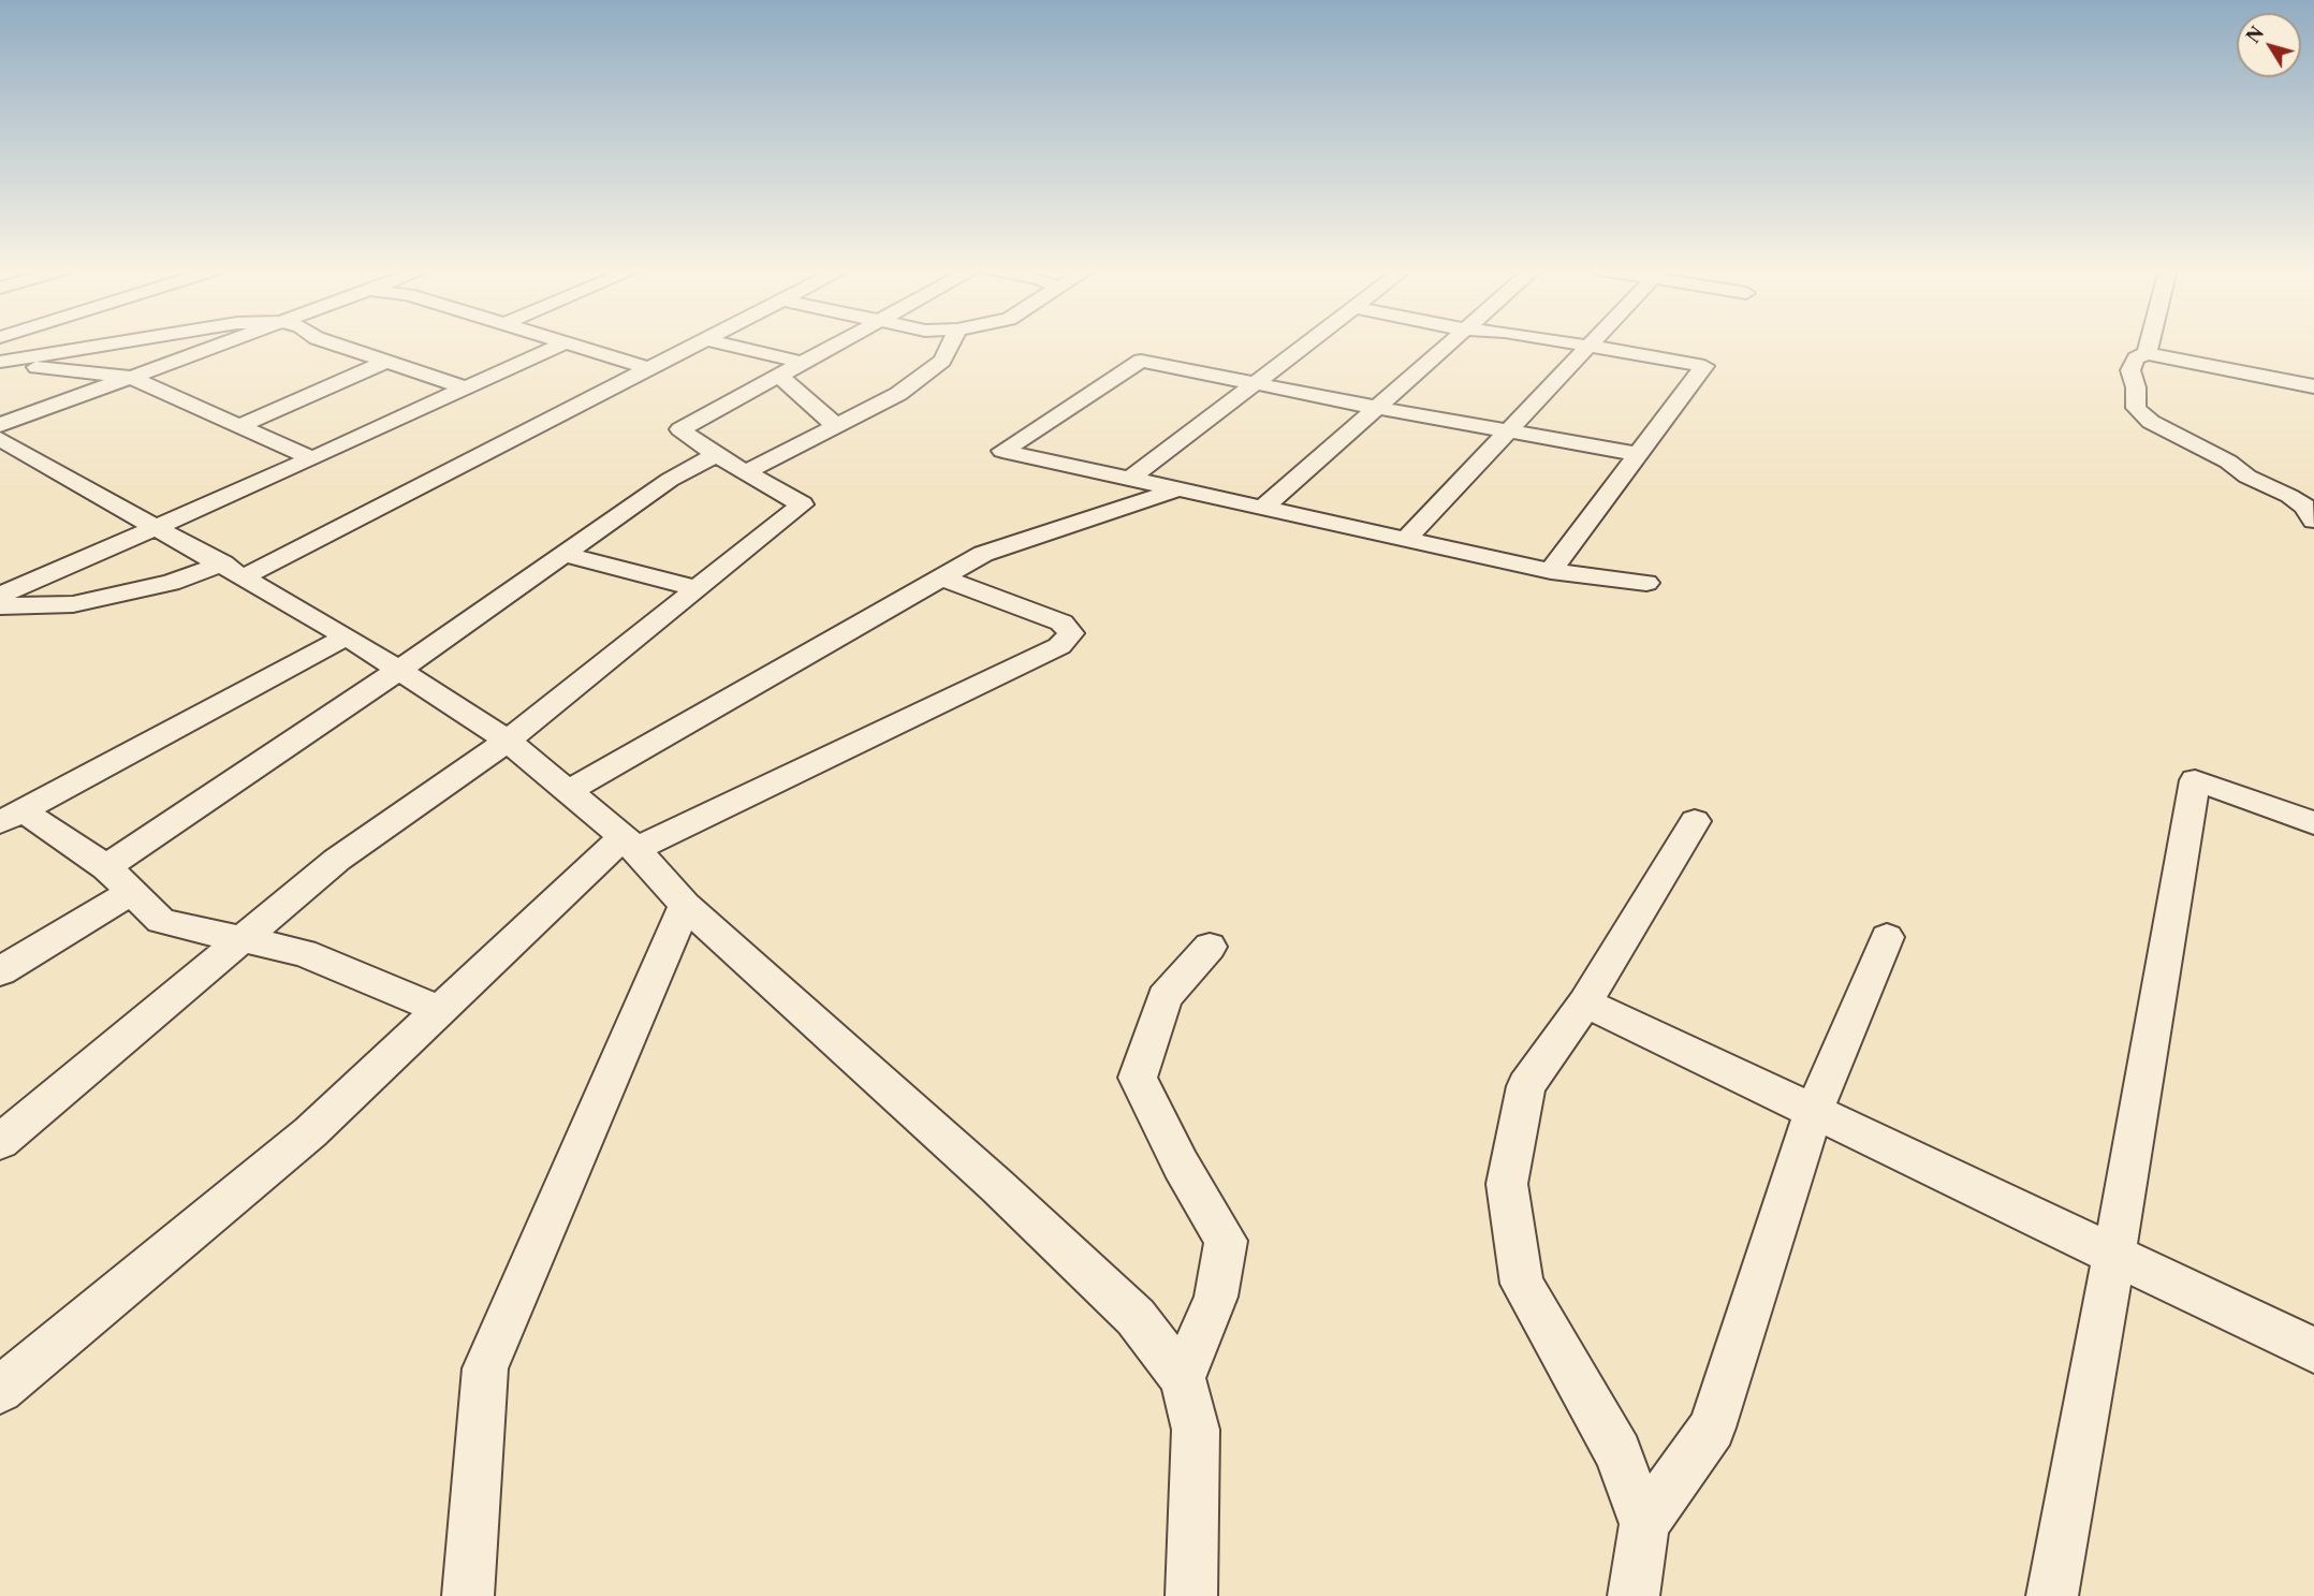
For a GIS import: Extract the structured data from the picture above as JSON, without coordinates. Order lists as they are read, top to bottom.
{
  "north": "top left"
}
